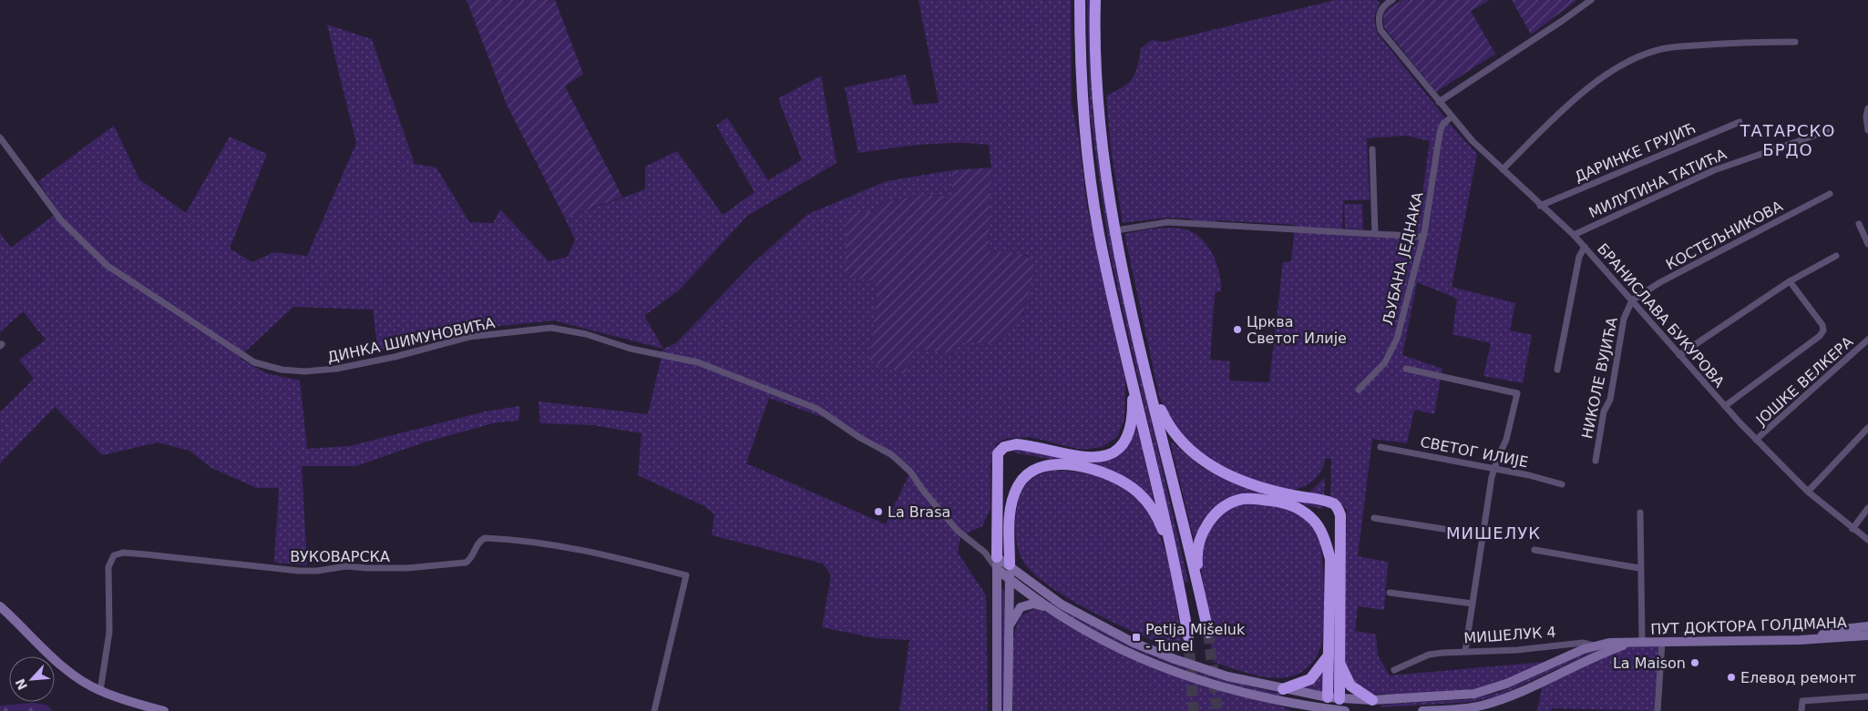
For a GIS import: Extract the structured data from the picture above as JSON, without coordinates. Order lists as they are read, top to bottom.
{
  "streets": {
    "street": [
      "ДАРИНКЕ ГРУЈИЋ",
      "МИЛУТИНА ТАТИЋА",
      "КОСТЕЉНИКОВА",
      "ЉУБАНА ЈЕДНАКА",
      "БРАНИСЛАВА БУКУРОВА",
      "ДИНКА ШИМУНОВИЋА",
      "НИКОЛЕ ВУЈИЋА",
      "ЈОШКЕ ВЕЛКЕРА",
      "СВЕТОГ ИЛИЈЕ",
      "ВУКОВАРСКА",
      "ПУТ ДОКТОРА ГОЛДМАНА",
      "МИШЕЛУК 4"
    ]
  },
  "crossings": [
    ["ДАРИНКЕ ГРУЈИЋ", "БРАНИСЛАВА БУКУРОВА"],
    ["МИЛУТИНА ТАТИЋА", "БРАНИСЛАВА БУКУРОВА"],
    ["КОСТЕЉНИКОВА", "БРАНИСЛАВА БУКУРОВА"],
    ["КОСТЕЉНИКОВА", "НИКОЛЕ ВУЈИЋА"],
    ["ЉУБАНА ЈЕДНАКА", "БРАНИСЛАВА БУКУРОВА"],
    ["БРАНИСЛАВА БУКУРОВА", "НИКОЛЕ ВУЈИЋА"],
    ["БРАНИСЛАВА БУКУРОВА", "ЈОШКЕ ВЕЛКЕРА"],
    ["ПУТ ДОКТОРА ГОЛДМАНА", "МИШЕЛУК 4"]
  ],
  "districts": ["ТАТАРСКО БРДО", "МИШЕЛУК"],
  "places": {
    "other": [
      "Црква Светог Илије",
      "La Brasa",
      "La Maison",
      "Елевод ремонт"
    ],
    "transit": ["Petlja Mišeluk - Tunel"]
  },
  "north": "bottom left"
}
